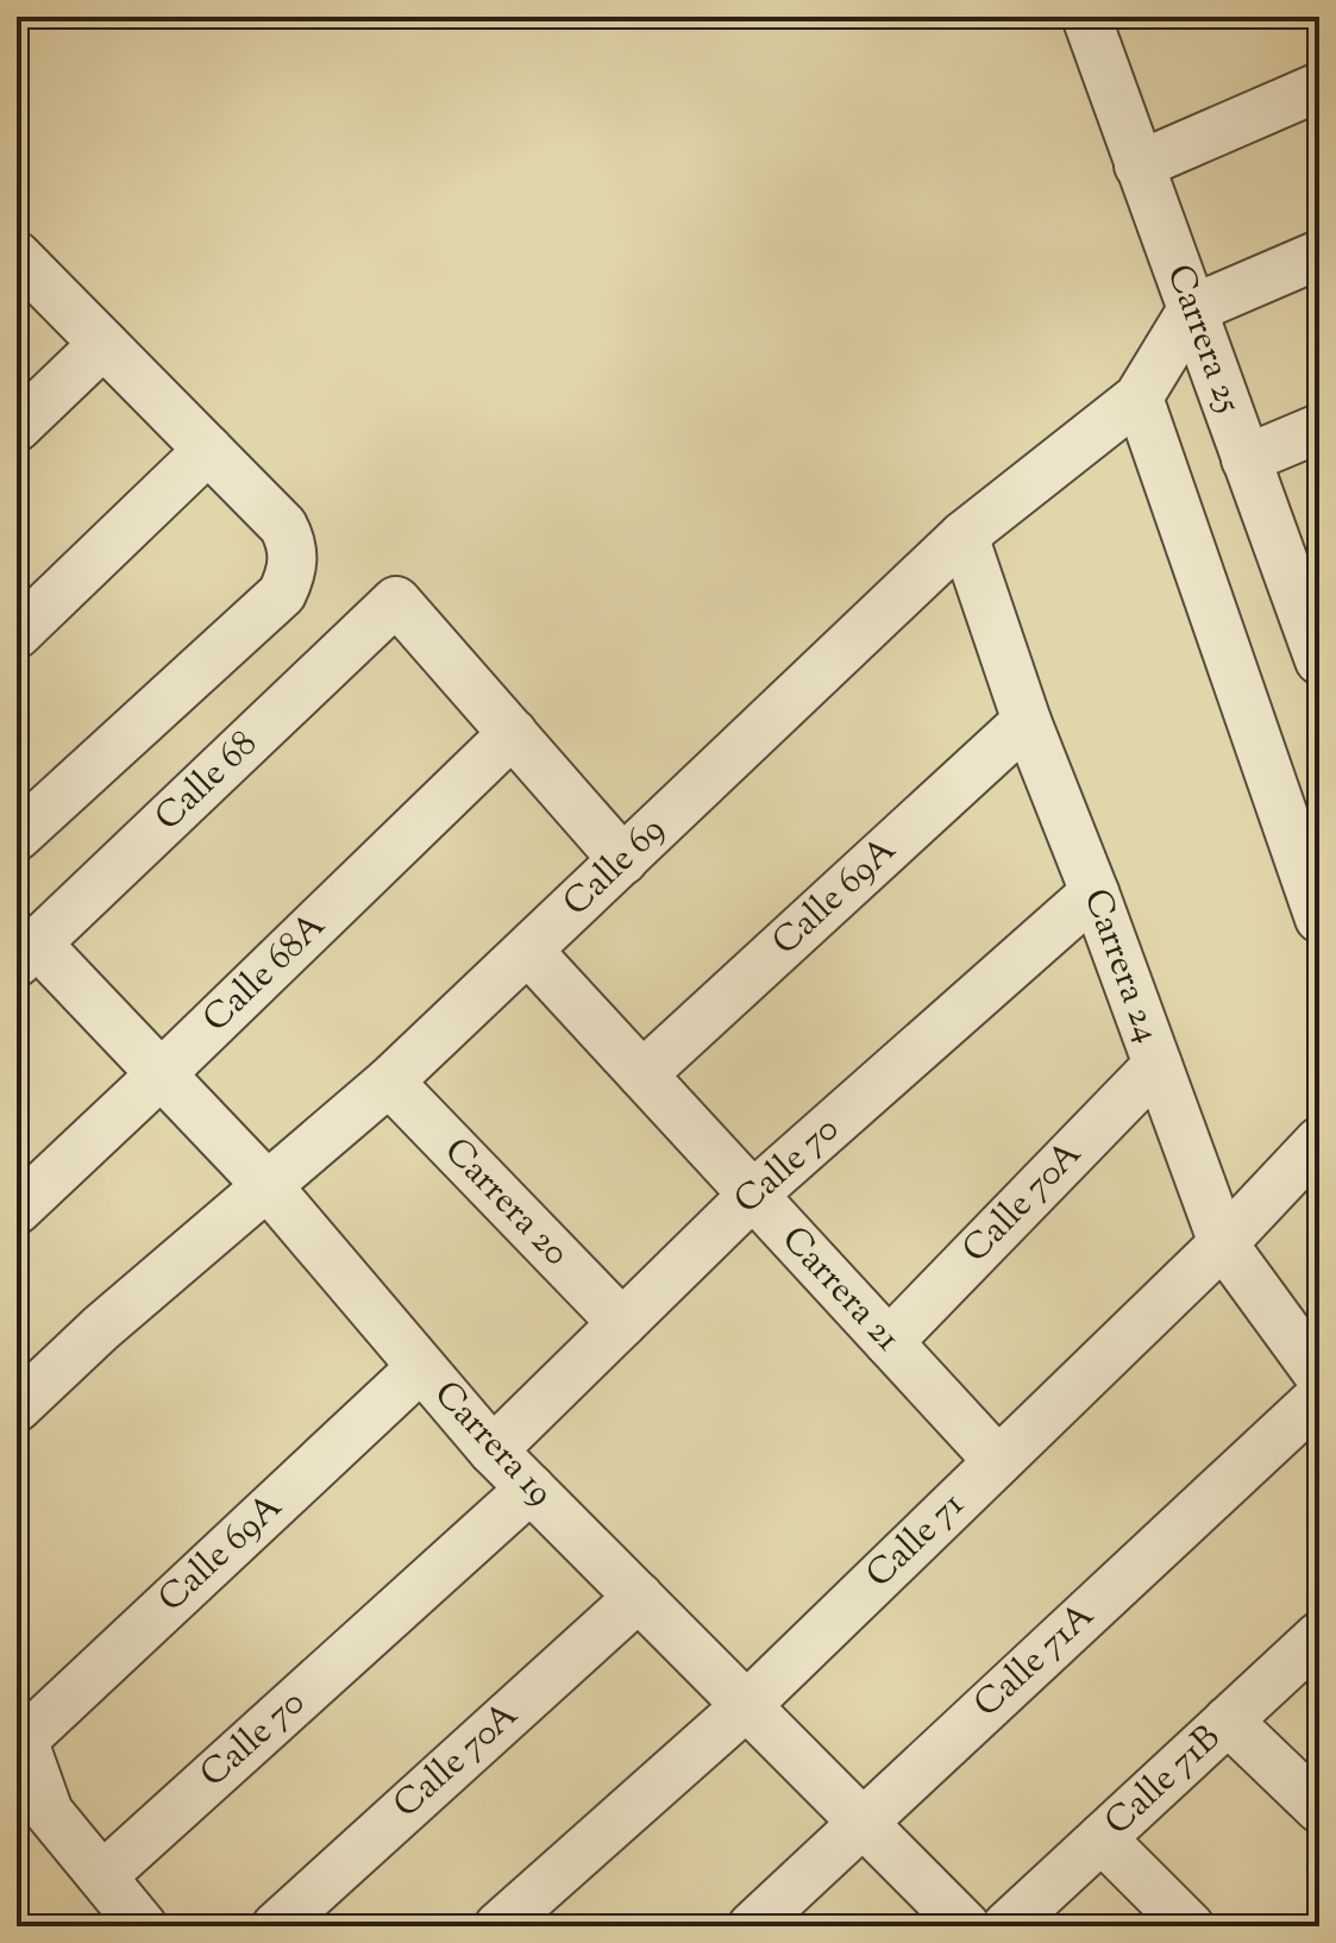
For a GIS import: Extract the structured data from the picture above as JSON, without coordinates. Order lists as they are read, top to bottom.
{
  "streets": {
    "street": [
      "Carrera 25",
      "Calle 68",
      "Calle 69",
      "Calle 69A",
      "Carrera 24",
      "Calle 68A",
      "Calle 70",
      "Carrera 20",
      "Calle 70A",
      "Carrera 21",
      "Carrera 19",
      "Calle 71",
      "Calle 71A",
      "Calle 71B"
    ]
  },
  "crossings": [
    ["Carrera 25", "Calle 69"],
    ["Calle 68", "Calle 68A"],
    ["Calle 68", "Carrera 19"],
    ["Calle 69", "Carrera 24"],
    ["Calle 69", "Carrera 20"],
    ["Calle 69", "Carrera 21"],
    ["Calle 69", "Carrera 19"],
    ["Calle 69A", "Carrera 24"],
    ["Calle 69A", "Carrera 21"],
    ["Calle 69A", "Carrera 19"],
    ["Carrera 24", "Calle 70"],
    ["Carrera 24", "Calle 70A"],
    ["Carrera 24", "Calle 71"],
    ["Calle 68A", "Carrera 19"],
    ["Calle 70", "Carrera 20"],
    ["Calle 70", "Carrera 21"],
    ["Calle 70", "Carrera 19"],
    ["Calle 70A", "Carrera 21"],
    ["Calle 70A", "Carrera 19"],
    ["Carrera 21", "Calle 71"],
    ["Carrera 19", "Calle 71"],
    ["Carrera 19", "Calle 71A"]
  ]
}
